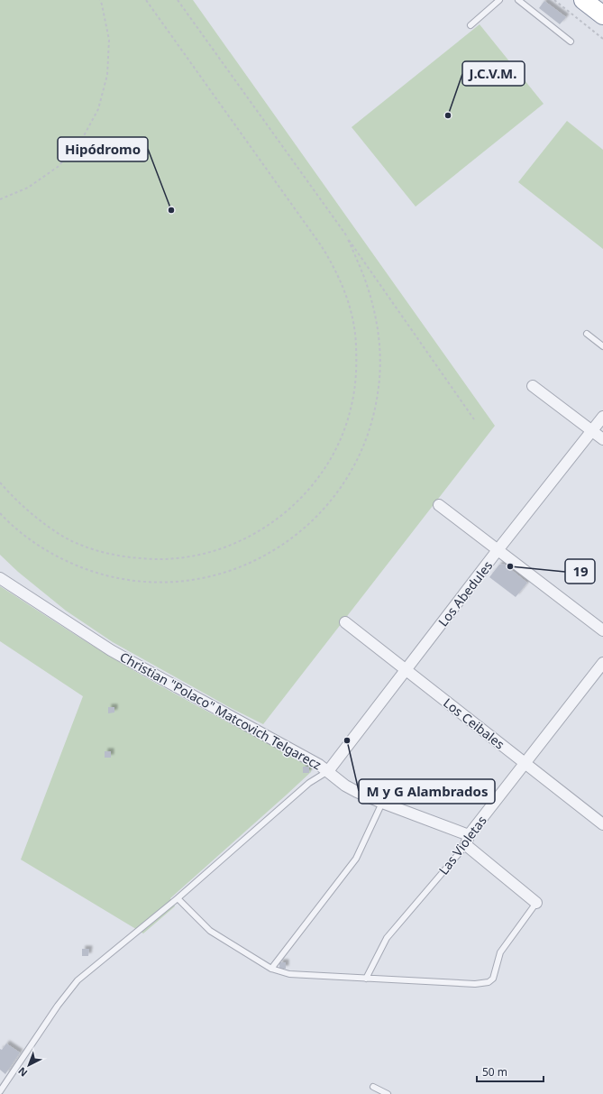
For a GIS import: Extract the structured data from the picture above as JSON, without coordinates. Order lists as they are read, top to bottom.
{
  "streets": {
    "street": [
      "Los Abedules",
      "Christian \"Polaco\" Matcovich Telgarecz",
      "Los Ceibales",
      "Las Violetas"
    ]
  },
  "crossings": [
    ["Los Abedules", "Christian \"Polaco\" Matcovich Telgarecz"],
    ["Los Abedules", "Los Ceibales"],
    ["Christian \"Polaco\" Matcovich Telgarecz", "Las Violetas"],
    ["Los Ceibales", "Las Violetas"]
  ],
  "places": [
    "J.C.V.M.",
    "Hipódromo",
    "19",
    "M y G Alambrados"
  ],
  "scale_bar": "50 m",
  "north": "bottom left"
}
